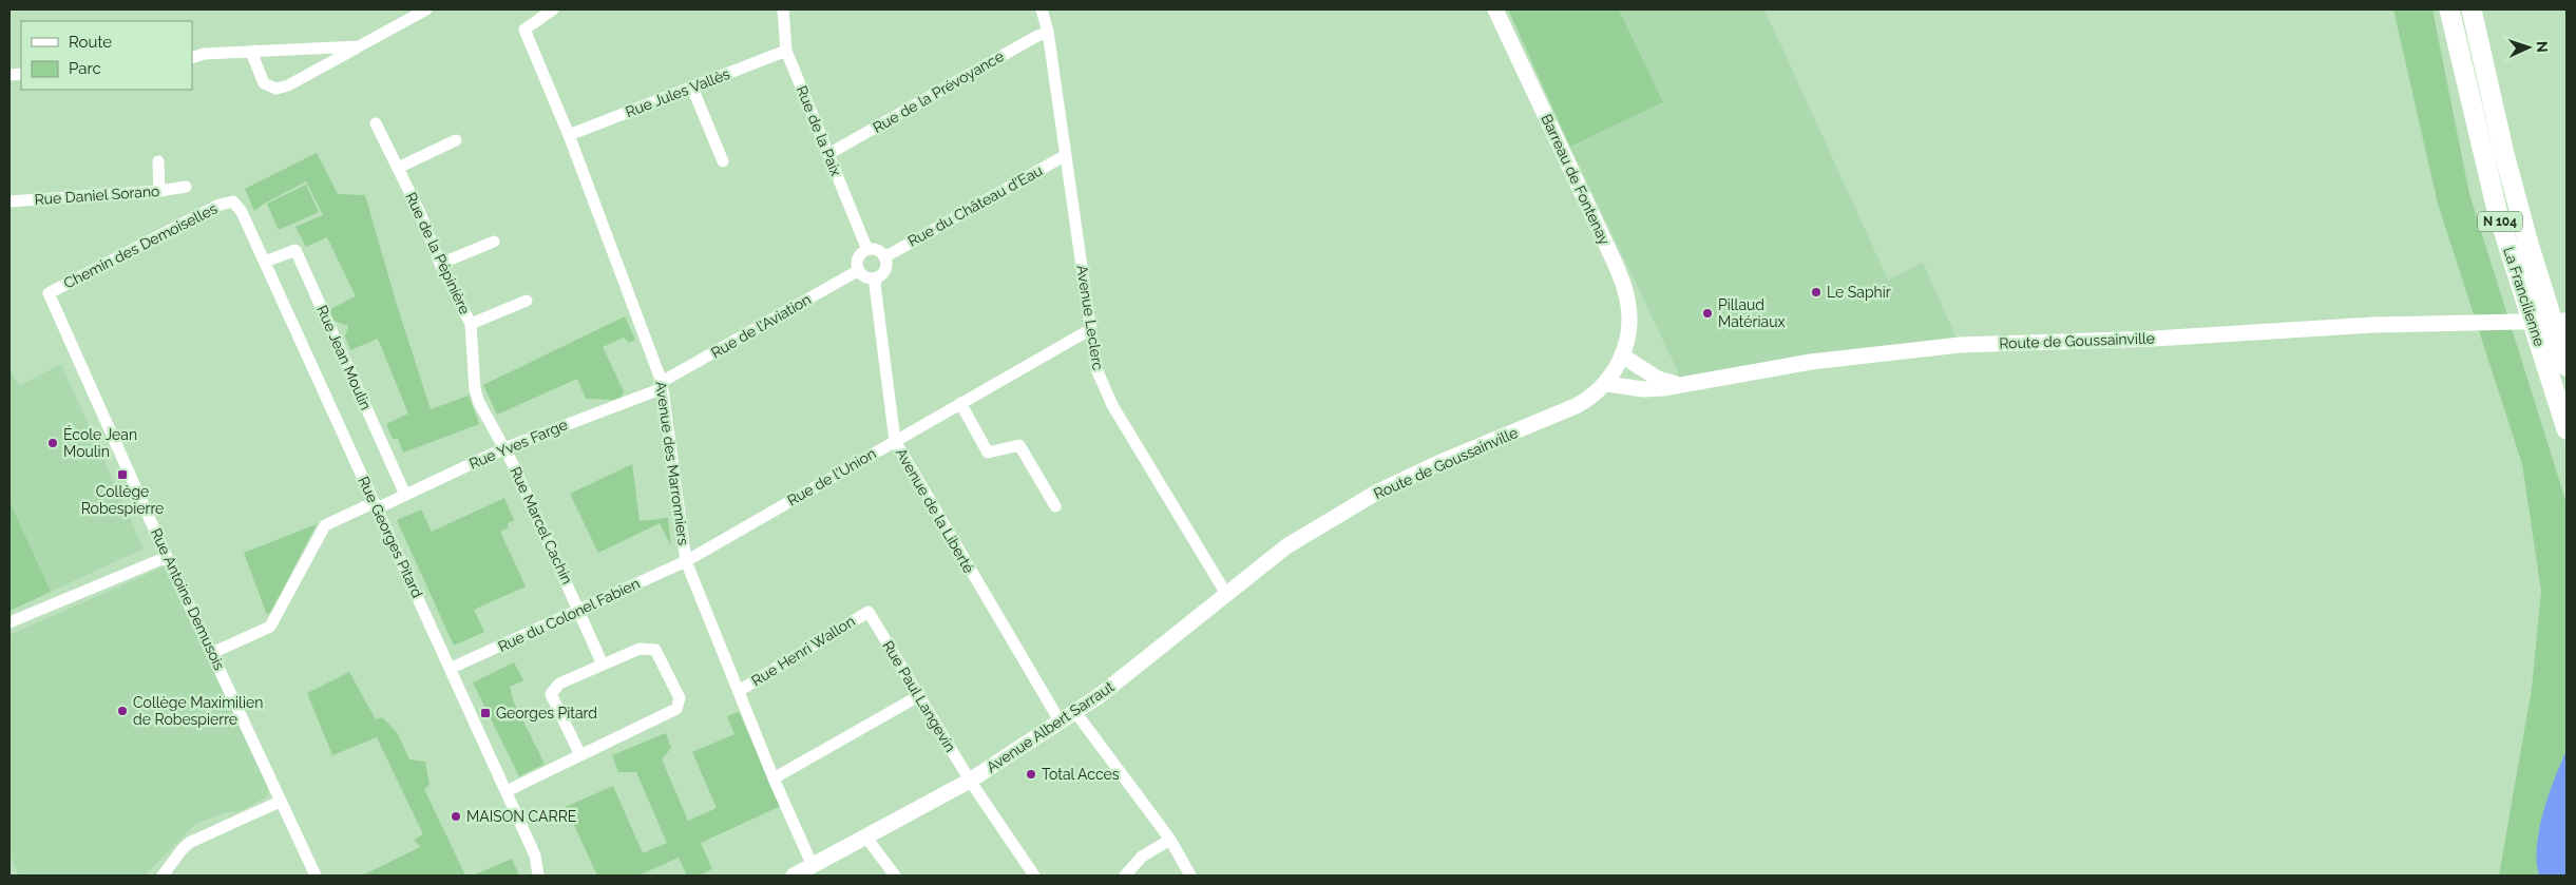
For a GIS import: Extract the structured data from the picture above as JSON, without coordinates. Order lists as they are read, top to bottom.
{
  "streets": {
    "highway": ["N 104", "La Francilienne"],
    "street": [
      "Rue de la Prévoyance",
      "Rue Jules Vallès",
      "Rue de la Paix",
      "Barreau de Fontenay",
      "Rue Daniel Sorano",
      "Rue du Château d'Eau",
      "Chemin des Demoiselles",
      "Rue de la Pépinière",
      "Avenue Leclerc",
      "Rue de l'Aviation",
      "Route de Goussainville",
      "Rue Jean Moulin",
      "Rue Yves Farge",
      "Avenue des Marronniers",
      "Rue de l'Union",
      "Avenue de la Liberté",
      "Rue Marcel Cachin",
      "Rue Georges Pitard",
      "Rue Antoine Demusois",
      "Rue du Colonel Fabien",
      "Rue Henri Wallon",
      "Rue Paul Langevin",
      "Avenue Albert Sarraut"
    ]
  },
  "crossings": [
    ["Rue de la Prévoyance", "Rue de la Paix"],
    ["Rue de la Prévoyance", "Avenue Leclerc"],
    ["Rue Jules Vallès", "Rue de la Paix"],
    ["Rue Jules Vallès", "Avenue des Marronniers"],
    ["Rue de la Paix", "Rue du Château d'Eau"],
    ["Rue de la Paix", "Rue de l'Aviation"],
    ["Rue de la Paix", "Avenue de la Liberté"],
    ["Barreau de Fontenay", "Route de Goussainville"],
    ["Rue du Château d'Eau", "Avenue Leclerc"],
    ["Rue du Château d'Eau", "Rue de l'Aviation"],
    ["Rue du Château d'Eau", "Avenue de la Liberté"],
    ["Chemin des Demoiselles", "Rue Georges Pitard"],
    ["Chemin des Demoiselles", "Rue Antoine Demusois"],
    ["Rue de la Pépinière", "Rue Marcel Cachin"],
    ["Avenue Leclerc", "Rue de l'Union"],
    ["Avenue Leclerc", "Avenue Albert Sarraut"],
    ["Rue de l'Aviation", "Rue Yves Farge"],
    ["Rue de l'Aviation", "Avenue des Marronniers"],
    ["Rue de l'Aviation", "Avenue de la Liberté"],
    ["Route de Goussainville", "Avenue Albert Sarraut"],
    ["Rue Jean Moulin", "Rue Yves Farge"],
    ["Rue Jean Moulin", "Rue Georges Pitard"],
    ["Rue Yves Farge", "Avenue des Marronniers"],
    ["Rue Yves Farge", "Rue Marcel Cachin"],
    ["Rue Yves Farge", "Rue Georges Pitard"],
    ["Rue Yves Farge", "Rue Antoine Demusois"],
    ["Avenue des Marronniers", "Rue de l'Union"],
    ["Avenue des Marronniers", "Rue du Colonel Fabien"],
    ["Avenue des Marronniers", "Rue Henri Wallon"],
    ["Avenue des Marronniers", "Avenue Albert Sarraut"],
    ["Rue de l'Union", "Avenue de la Liberté"],
    ["Rue de l'Union", "Rue du Colonel Fabien"],
    ["Avenue de la Liberté", "Avenue Albert Sarraut"],
    ["Rue Marcel Cachin", "Rue du Colonel Fabien"],
    ["Rue Georges Pitard", "Rue du Colonel Fabien"],
    ["Rue Henri Wallon", "Rue Paul Langevin"],
    ["Rue Paul Langevin", "Avenue Albert Sarraut"]
  ],
  "places": {
    "other": [
      "Le Saphir",
      "Pillaud Matériaux",
      "École Jean Moulin",
      "Collège Maximilien de Robespierre",
      "Total Acces",
      "MAISON CARRE"
    ],
    "transit": ["Collège Robespierre", "Georges Pitard"]
  },
  "legend": ["Route", "Parc"],
  "north": "right"
}
